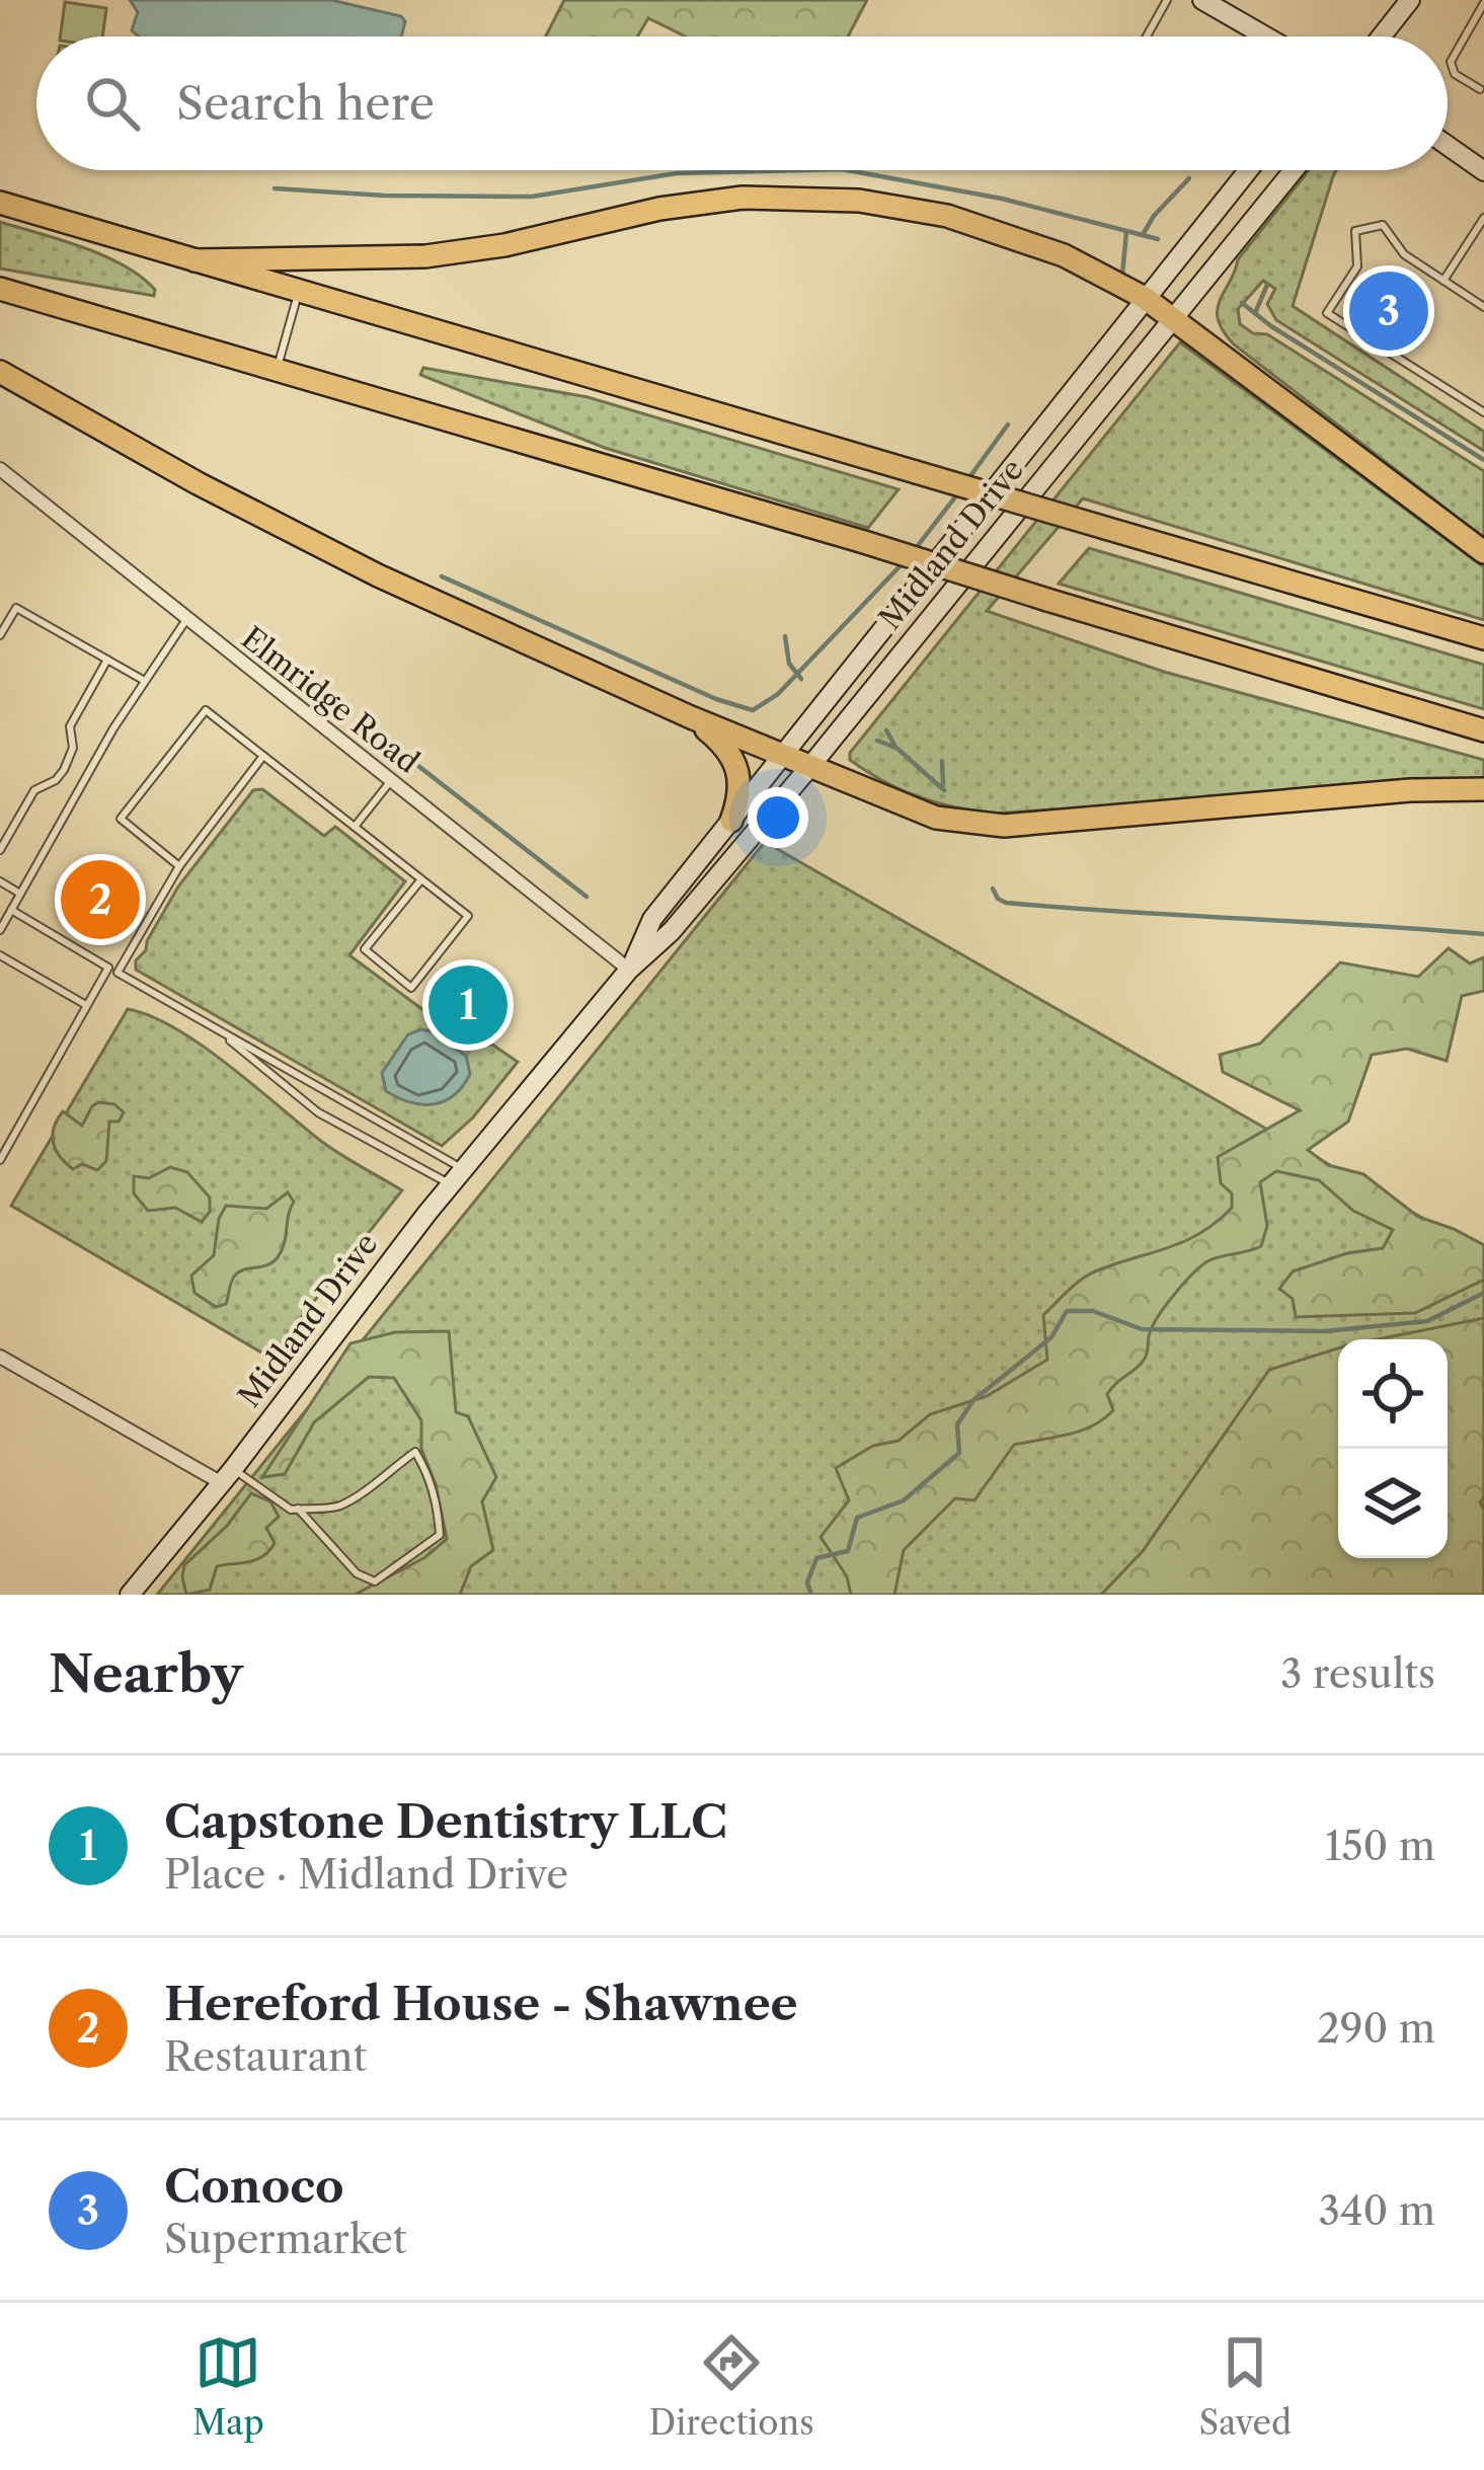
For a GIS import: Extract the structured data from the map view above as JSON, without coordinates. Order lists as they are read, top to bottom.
{
  "streets": {
    "main road": ["Midland Drive"],
    "street": ["Elmridge Road"]
  },
  "crossings": [
    ["Midland Drive", "Elmridge Road"]
  ],
  "page": {
    "search": "Search here",
    "pins": ["3", "2", "1"],
    "heading": ["Nearby", "3 results"],
    "list": [
      {
        "mark": "1",
        "name": "Capstone Dentistry LLC",
        "note": "Place · Midland Drive",
        "value": "150 m"
      },
      {
        "mark": "2",
        "name": "Hereford House - Shawnee",
        "note": "Restaurant",
        "value": "290 m"
      },
      {
        "mark": "3",
        "name": "Conoco",
        "note": "Supermarket",
        "value": "340 m"
      }
    ],
    "nav": ["Map", "Directions", "Saved"]
  }
}
